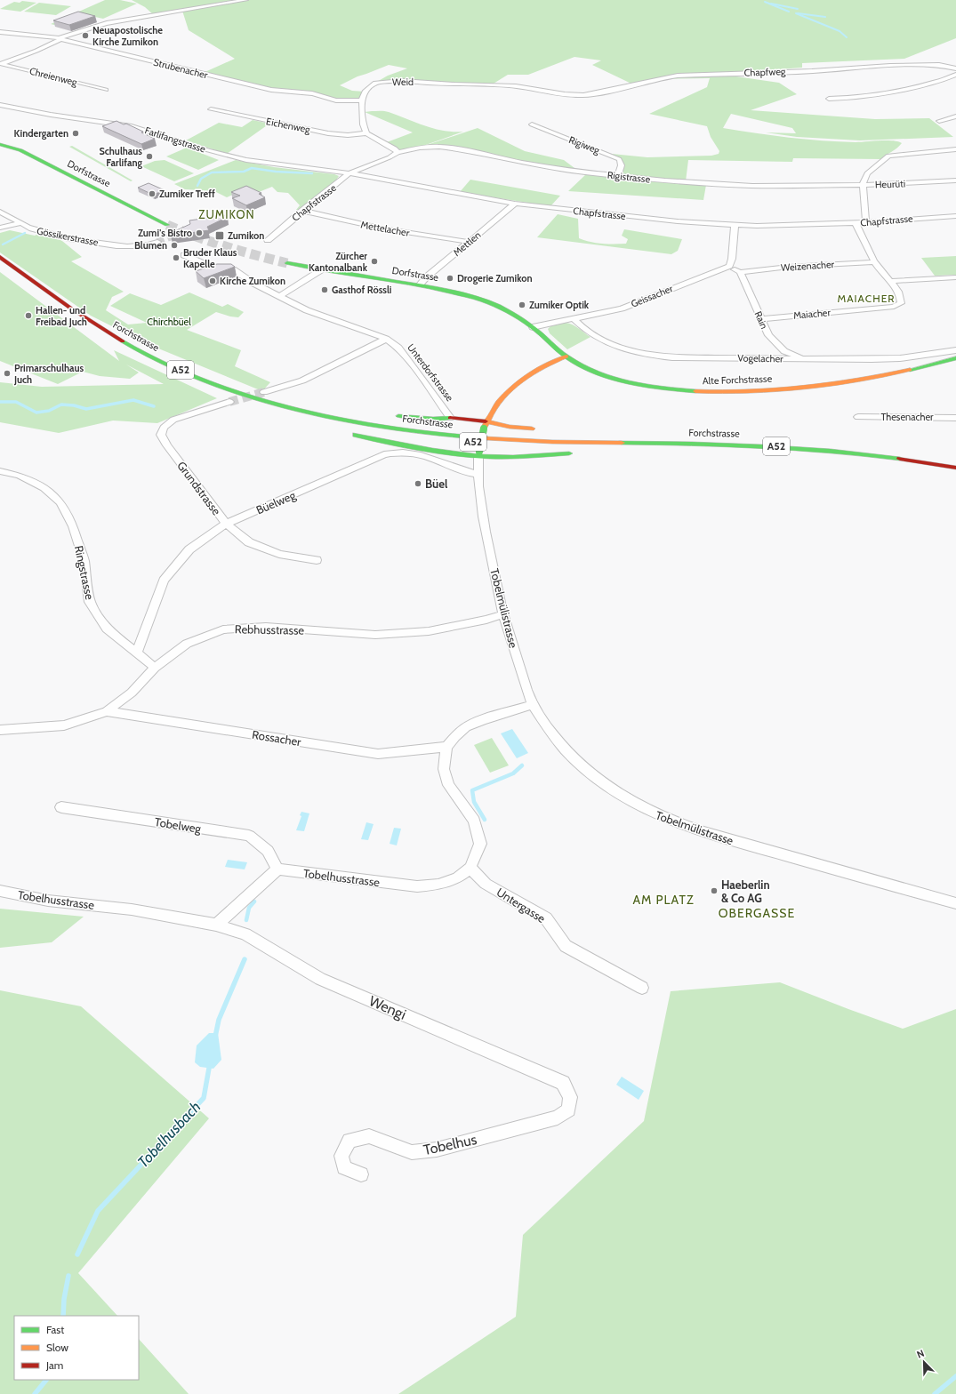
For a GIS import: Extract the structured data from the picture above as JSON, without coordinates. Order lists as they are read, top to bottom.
{
  "streets": {
    "main road": [
      "Dorfstrasse",
      "Forchstrasse",
      "A52",
      "Unterdorfstrasse",
      "Alte Forchstrasse"
    ],
    "street": [
      "Strubenacher",
      "Chapfweg",
      "Chreienweg",
      "Weid",
      "Eichenweg",
      "Farlifangstrasse",
      "Rigiweg",
      "Rigistrasse",
      "Heurüti",
      "Chapfstrasse",
      "Mettelacher",
      "Gössikerstrasse",
      "Mettlen",
      "Weizenacher",
      "Geissacher",
      "Maiacher",
      "Rain",
      "Vogelacher",
      "Thesenacher",
      "Grundstrasse",
      "Büelweg",
      "Ringstrasse",
      "Tobelmülistrasse",
      "Rebhusstrasse",
      "Rossacher",
      "Tobelweg",
      "Tobelhusstrasse",
      "Untergasse",
      "Wengi",
      "Tobelhus"
    ]
  },
  "crossings": [
    ["Strubenacher", "Weid"],
    ["Chapfweg", "Weid"],
    ["Farlifangstrasse", "Chapfstrasse"],
    ["Rigiweg", "Rigistrasse"],
    ["Dorfstrasse", "Mettlen"],
    ["Dorfstrasse", "Geissacher"],
    ["Dorfstrasse", "Alte Forchstrasse"],
    ["Rigistrasse", "Heurüti"],
    ["Heurüti", "Chapfstrasse"],
    ["Chapfstrasse", "Mettelacher"],
    ["Chapfstrasse", "Mettlen"],
    ["Chapfstrasse", "Maiacher"],
    ["Mettelacher", "Mettlen"],
    ["Weizenacher", "Maiacher"],
    ["Weizenacher", "Rain"],
    ["Geissacher", "Vogelacher"],
    ["Geissacher", "Alte Forchstrasse"],
    ["Maiacher", "Rain"],
    ["Rain", "Vogelacher"],
    ["Forchstrasse", "Grundstrasse"],
    ["Grundstrasse", "Büelweg"],
    ["Büelweg", "Ringstrasse"],
    ["Büelweg", "Tobelmülistrasse"],
    ["Ringstrasse", "Rebhusstrasse"],
    ["Tobelmülistrasse", "Rebhusstrasse"],
    ["Rebhusstrasse", "Rossacher"],
    ["Tobelweg", "Tobelhusstrasse"],
    ["Tobelhusstrasse", "Untergasse"],
    ["Tobelhusstrasse", "Wengi"],
    ["Wengi", "Tobelhus"]
  ],
  "districts": [
    "ZUMIKON",
    "MAIACHER",
    "AM PLATZ",
    "OBERGASSE"
  ],
  "water": ["Tobelhusbach"],
  "parks": ["Chirchbüel"],
  "places": {
    "other": [
      "Neuapostolische Kirche Zumikon",
      "Kindergarten",
      "Schulhaus Farlifang",
      "Zumiker Treff",
      "Zumi's Bistro",
      "Blumen",
      "Bruder Klaus Kapelle",
      "Zürcher Kantonalbank",
      "Drogerie Zumikon",
      "Kirche Zumikon",
      "Gasthof Rössli",
      "Zumiker Optik",
      "Hallen- und Freibad Juch",
      "Primarschulhaus Juch",
      "Büel",
      "Haeberlin & Co AG"
    ],
    "transit": ["Zumikon"]
  },
  "legend": ["Fast", "Slow", "Jam"],
  "north": "top left"
}
